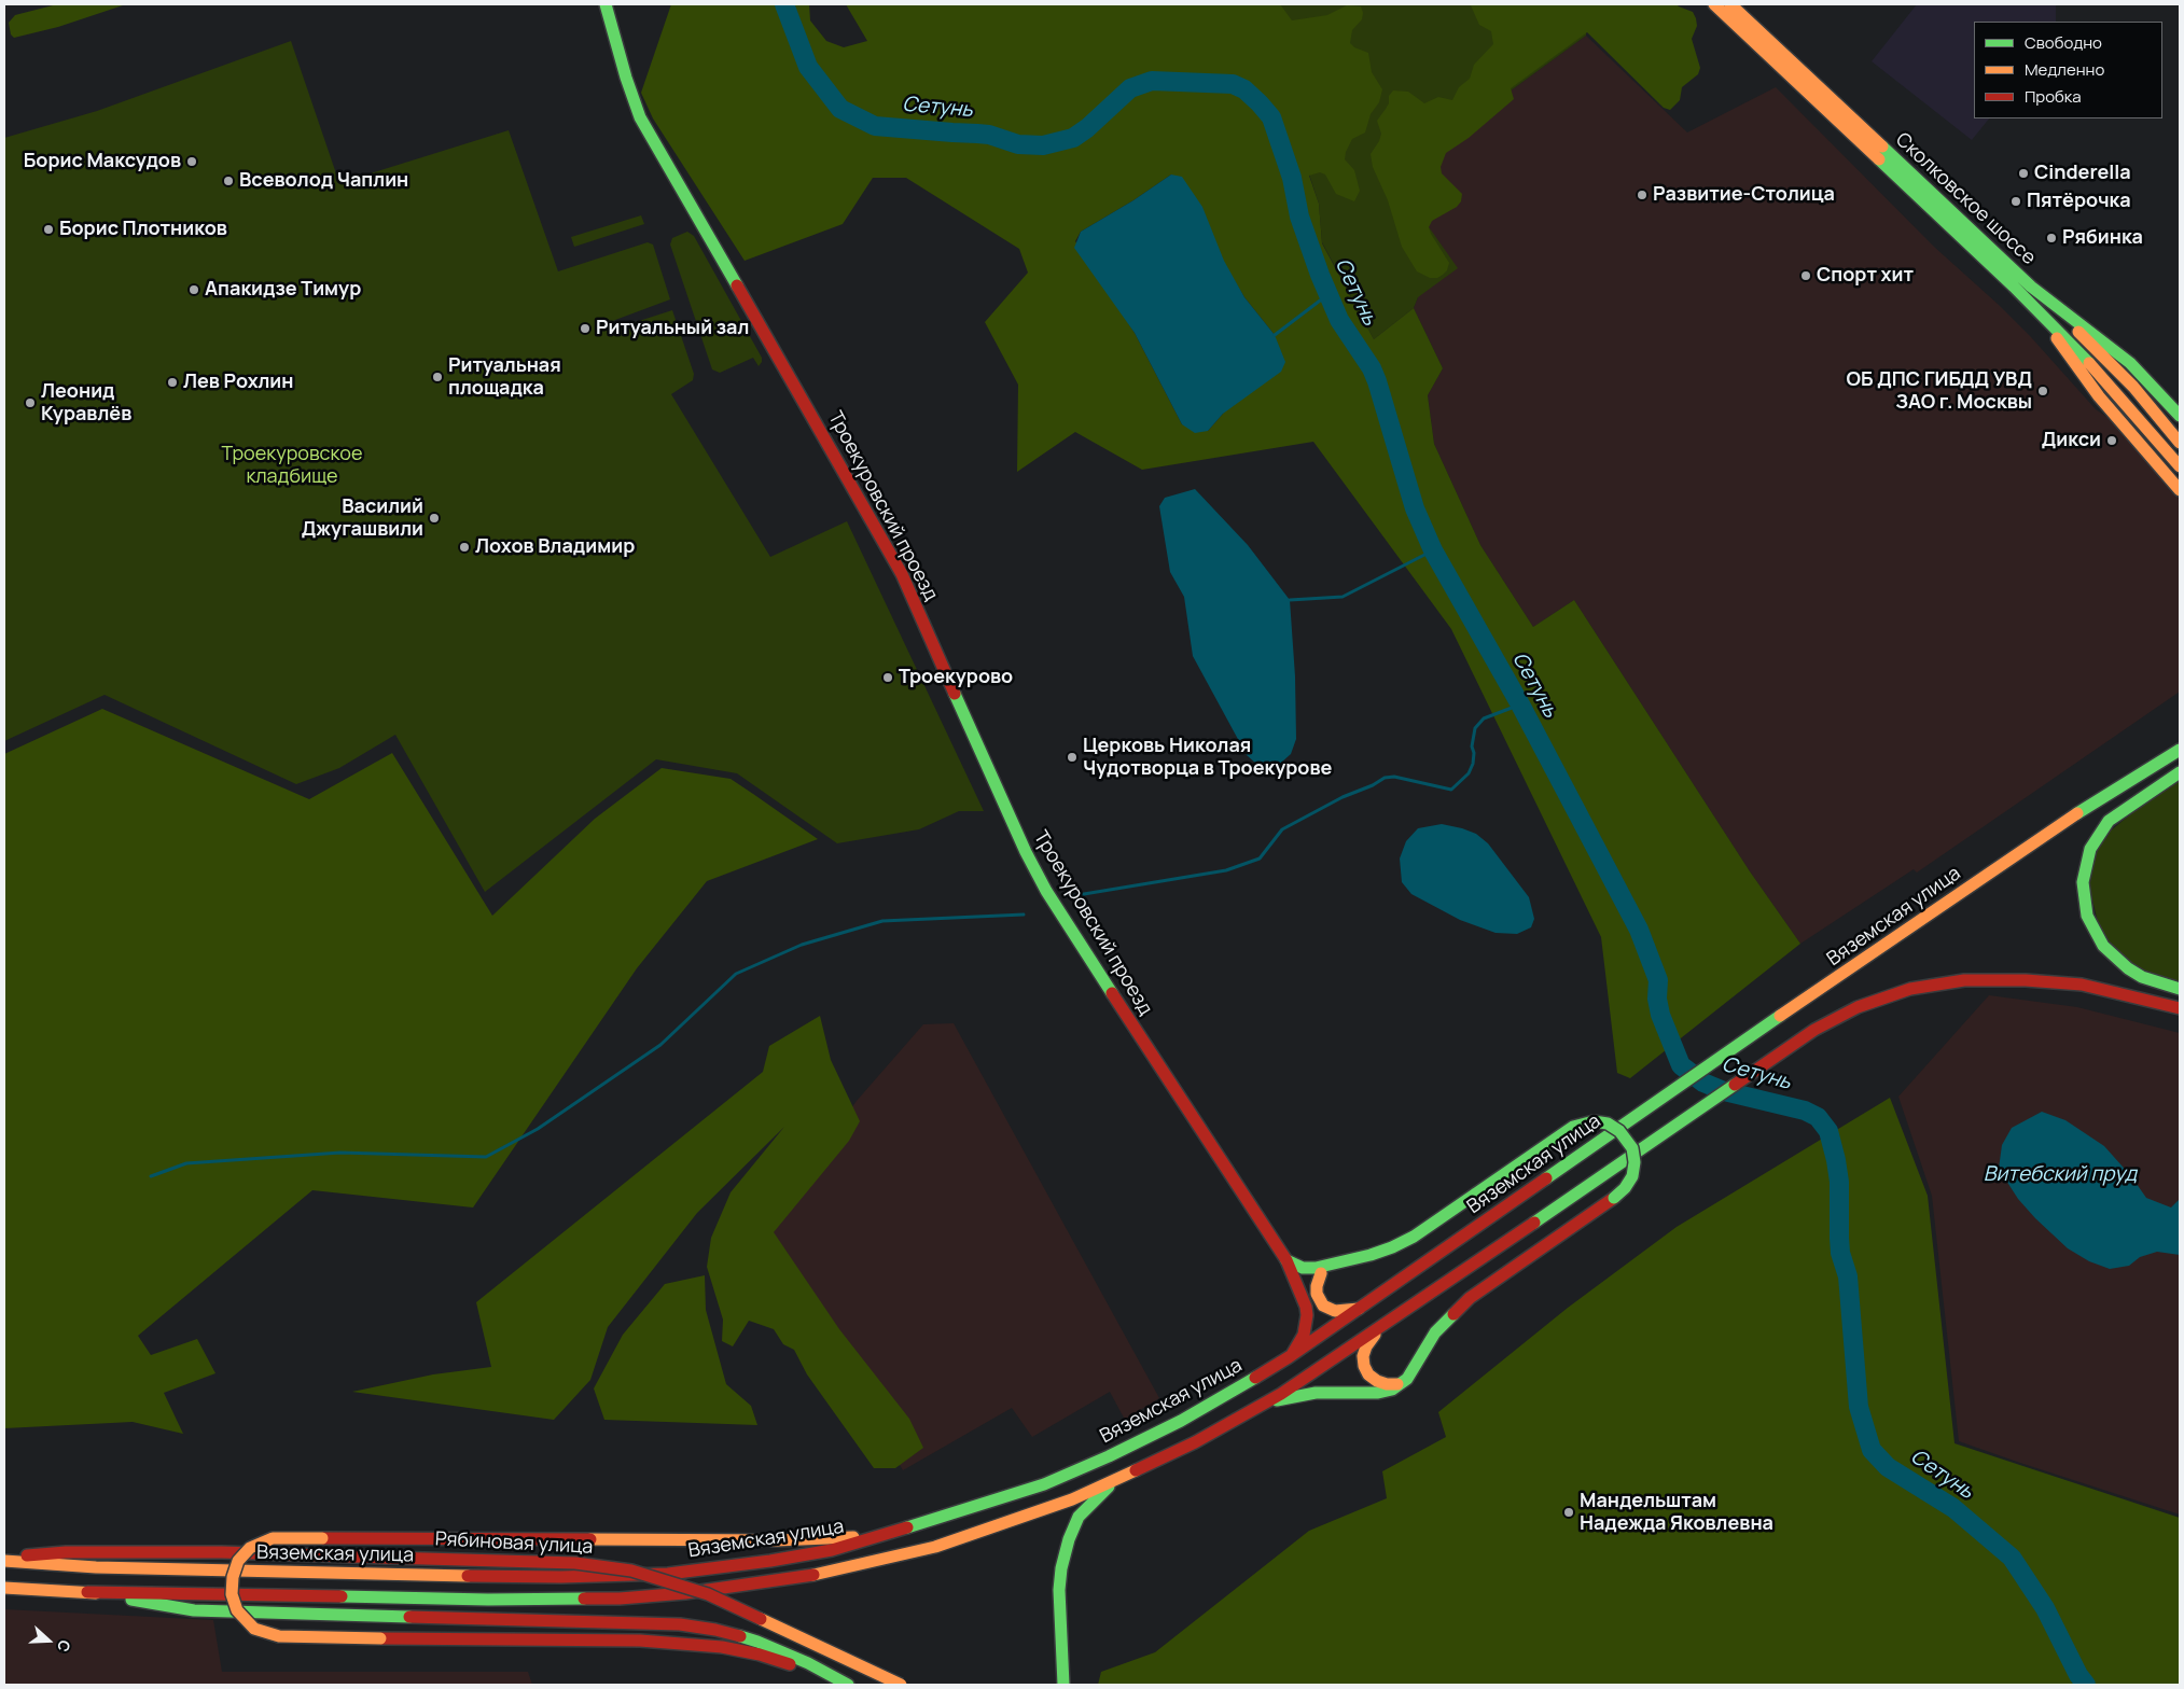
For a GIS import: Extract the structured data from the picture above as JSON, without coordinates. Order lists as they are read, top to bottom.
{
  "streets": {
    "main road": [
      "Сколковское шоссе",
      "Троекуровский проезд",
      "Вяземская улица",
      "Рябиновая улица"
    ]
  },
  "crossings": [
    ["Вяземская улица", "Рябиновая улица"]
  ],
  "water": ["Сетунь", "Витебский пруд"],
  "parks": ["Троекуровское кладбище"],
  "places": [
    "Борис Максудов",
    "Cinderella",
    "Всеволод Чаплин",
    "Развитие-Столица",
    "Пятёрочка",
    "Борис Плотников",
    "Рябинка",
    "Спорт хит",
    "Апакидзе Тимур",
    "Ритуальный зал",
    "Ритуальная площадка",
    "Лев Рохлин",
    "ОБ ДПС ГИБДД УВД ЗАО г. Москвы",
    "Леонид Куравлёв",
    "Дикси",
    "Василий Джугашвили",
    "Лохов Владимир",
    "Троекурово",
    "Церковь Николая Чудотворца в Троекурове",
    "Мандельштам Надежда Яковлевна"
  ],
  "legend": ["Свободно", "Медленно", "Пробка"],
  "north": "right"
}
